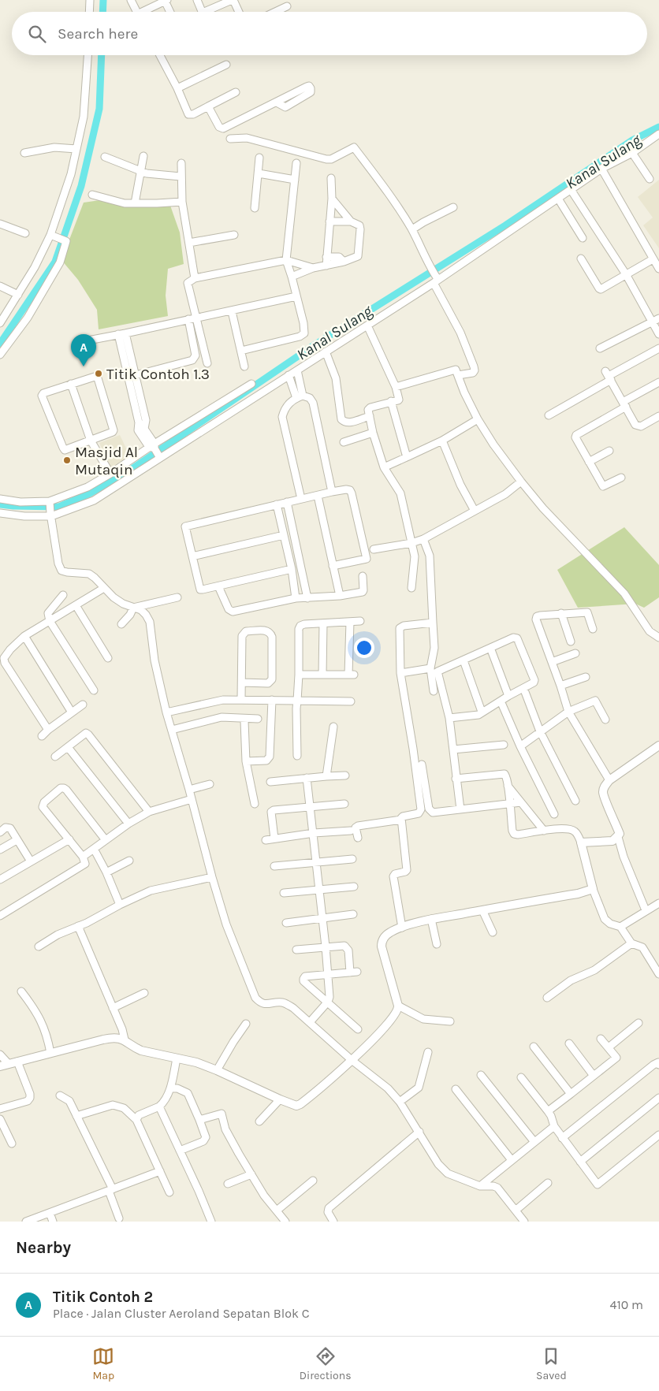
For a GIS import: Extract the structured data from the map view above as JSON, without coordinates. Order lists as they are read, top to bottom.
{
  "water": ["Kanal Sulang"],
  "places": ["Titik Contoh 1.3", "Masjid Al Mutaqin"],
  "page": {
    "search": "Search here",
    "pins": "A",
    "heading": "Nearby",
    "list": [
      {
        "mark": "A",
        "name": "Titik Contoh 2",
        "note": "Place · Jalan Cluster Aeroland Sepatan Blok C",
        "value": "410 m"
      }
    ],
    "nav": ["Map", "Directions", "Saved"]
  }
}
